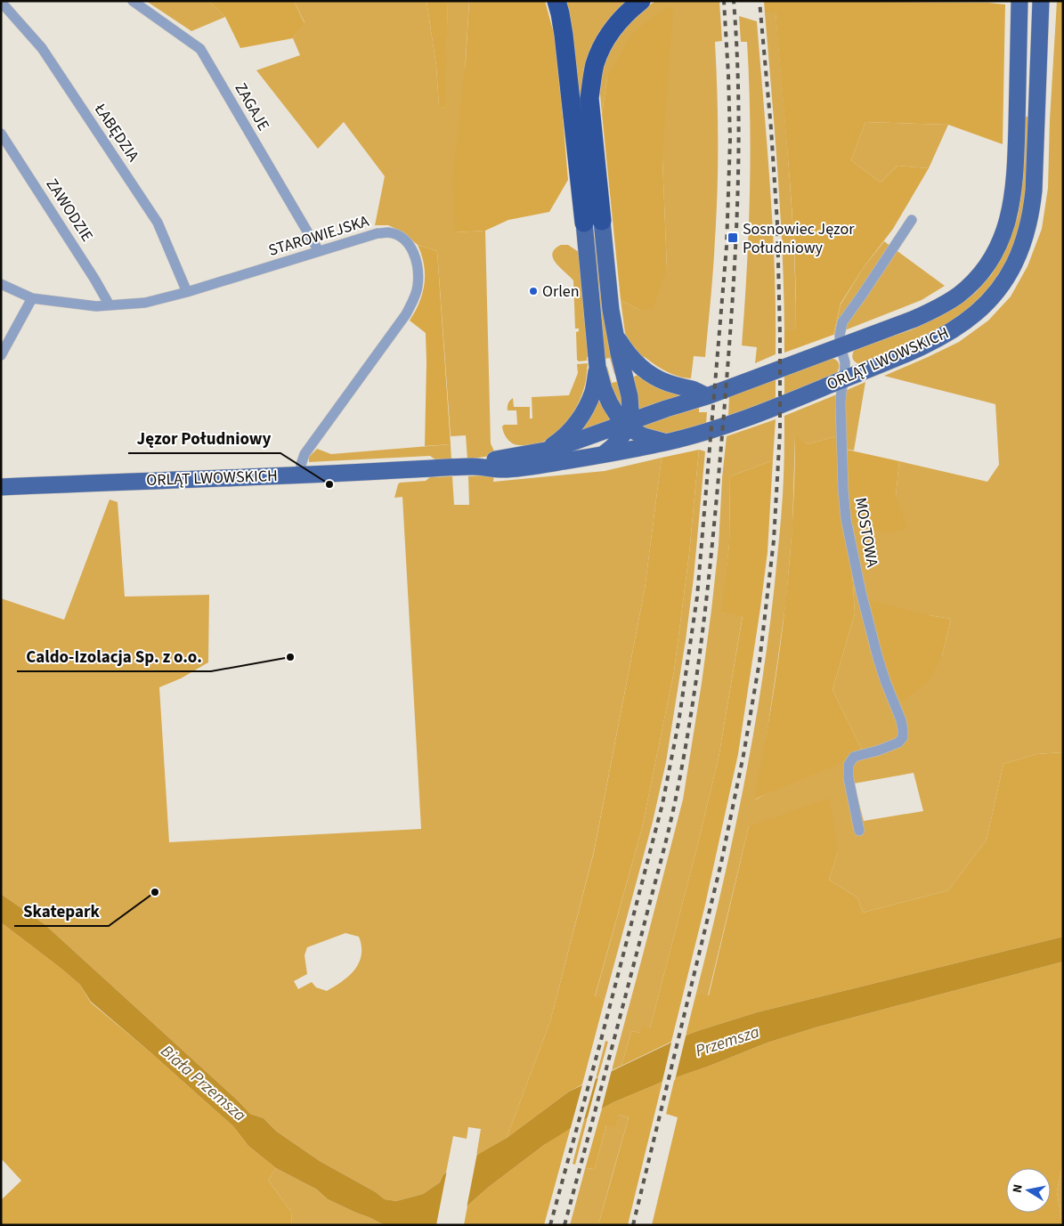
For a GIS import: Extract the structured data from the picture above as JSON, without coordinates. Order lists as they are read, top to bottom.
{
  "streets": {
    "main road": ["ORLĄT LWOWSKICH"],
    "street": [
      "ZAGAJE",
      "ŁABĘDZIA",
      "ZAWODZIE",
      "STAROWIEJSKA",
      "MOSTOWA"
    ]
  },
  "crossings": [
    ["ZAGAJE", "STAROWIEJSKA"],
    ["ŁABĘDZIA", "STAROWIEJSKA"],
    ["ZAWODZIE", "STAROWIEJSKA"],
    ["STAROWIEJSKA", "ORLĄT LWOWSKICH"],
    ["ORLĄT LWOWSKICH", "MOSTOWA"]
  ],
  "water": ["Przemsza", "Biała Przemsza"],
  "places": {
    "transit": ["Sosnowiec Jęzor Południowy"],
    "other": [
      "Orlen",
      "Jęzor Południowy",
      "Caldo-Izolacja Sp. z o.o.",
      "Skatepark"
    ]
  },
  "north": "left"
}
